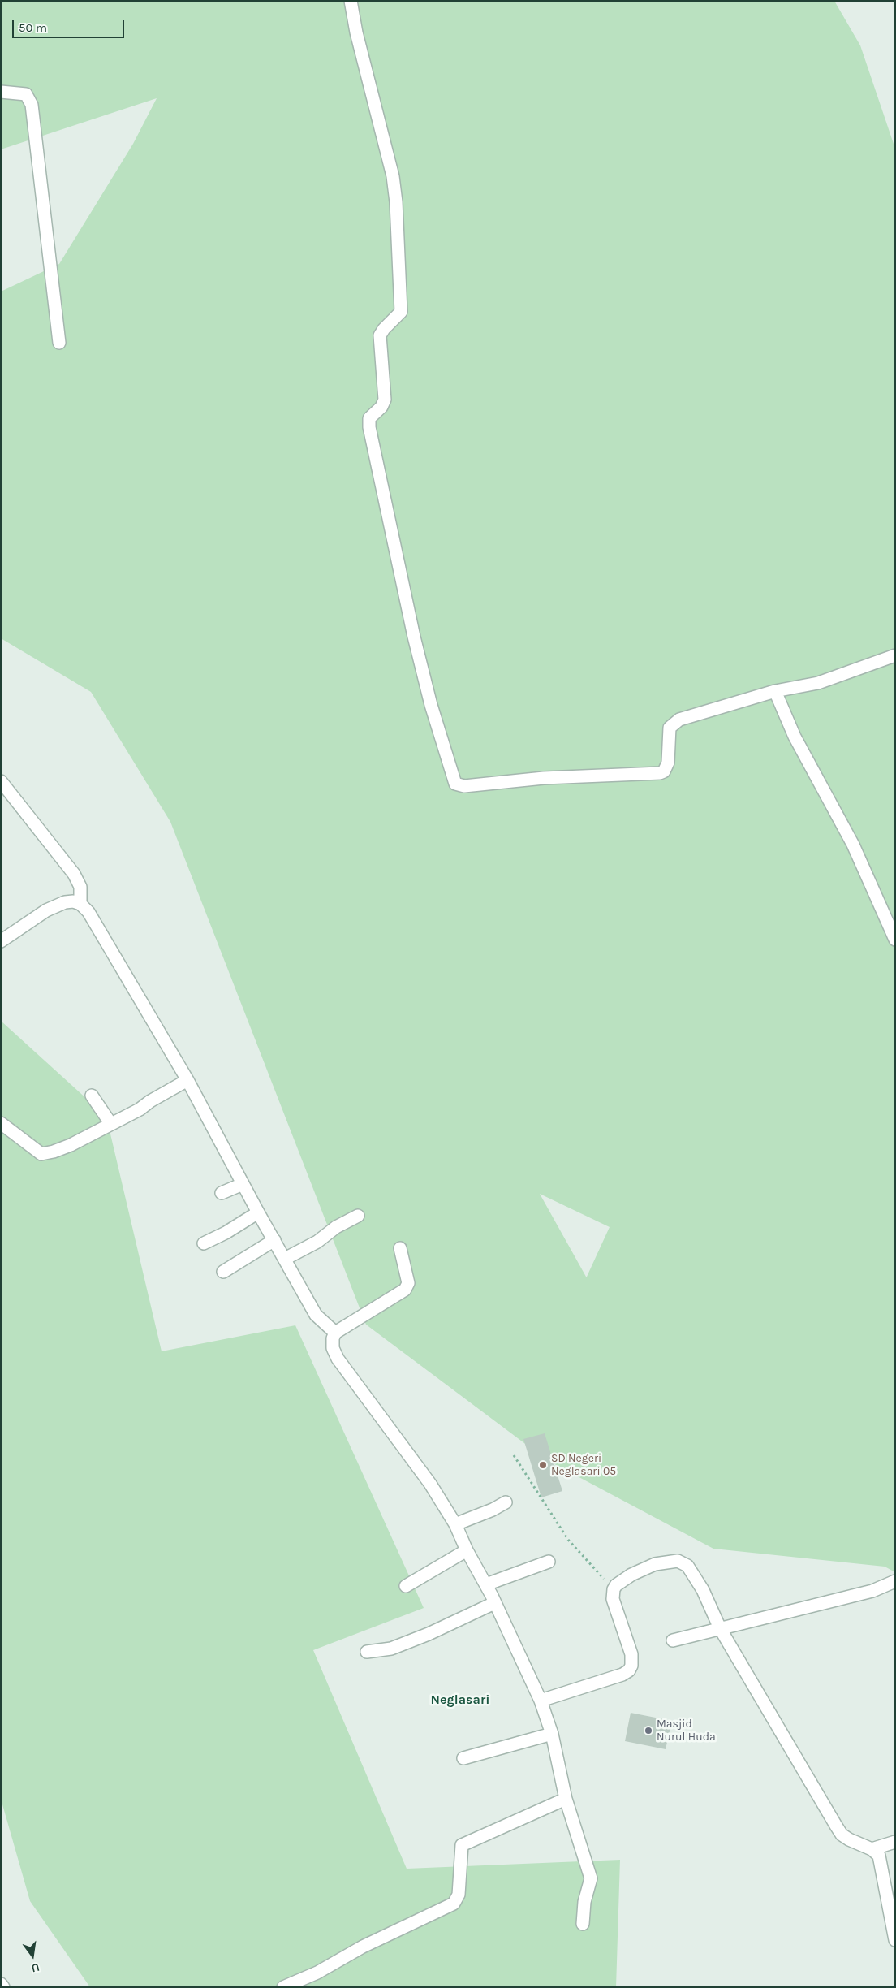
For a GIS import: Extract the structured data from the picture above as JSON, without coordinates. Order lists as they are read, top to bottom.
{
  "districts": ["Neglasari"],
  "places": ["SD Negeri Neglasari 05", "Masjid Nurul Huda"],
  "scale_bar": "50 m",
  "north": "bottom"
}
